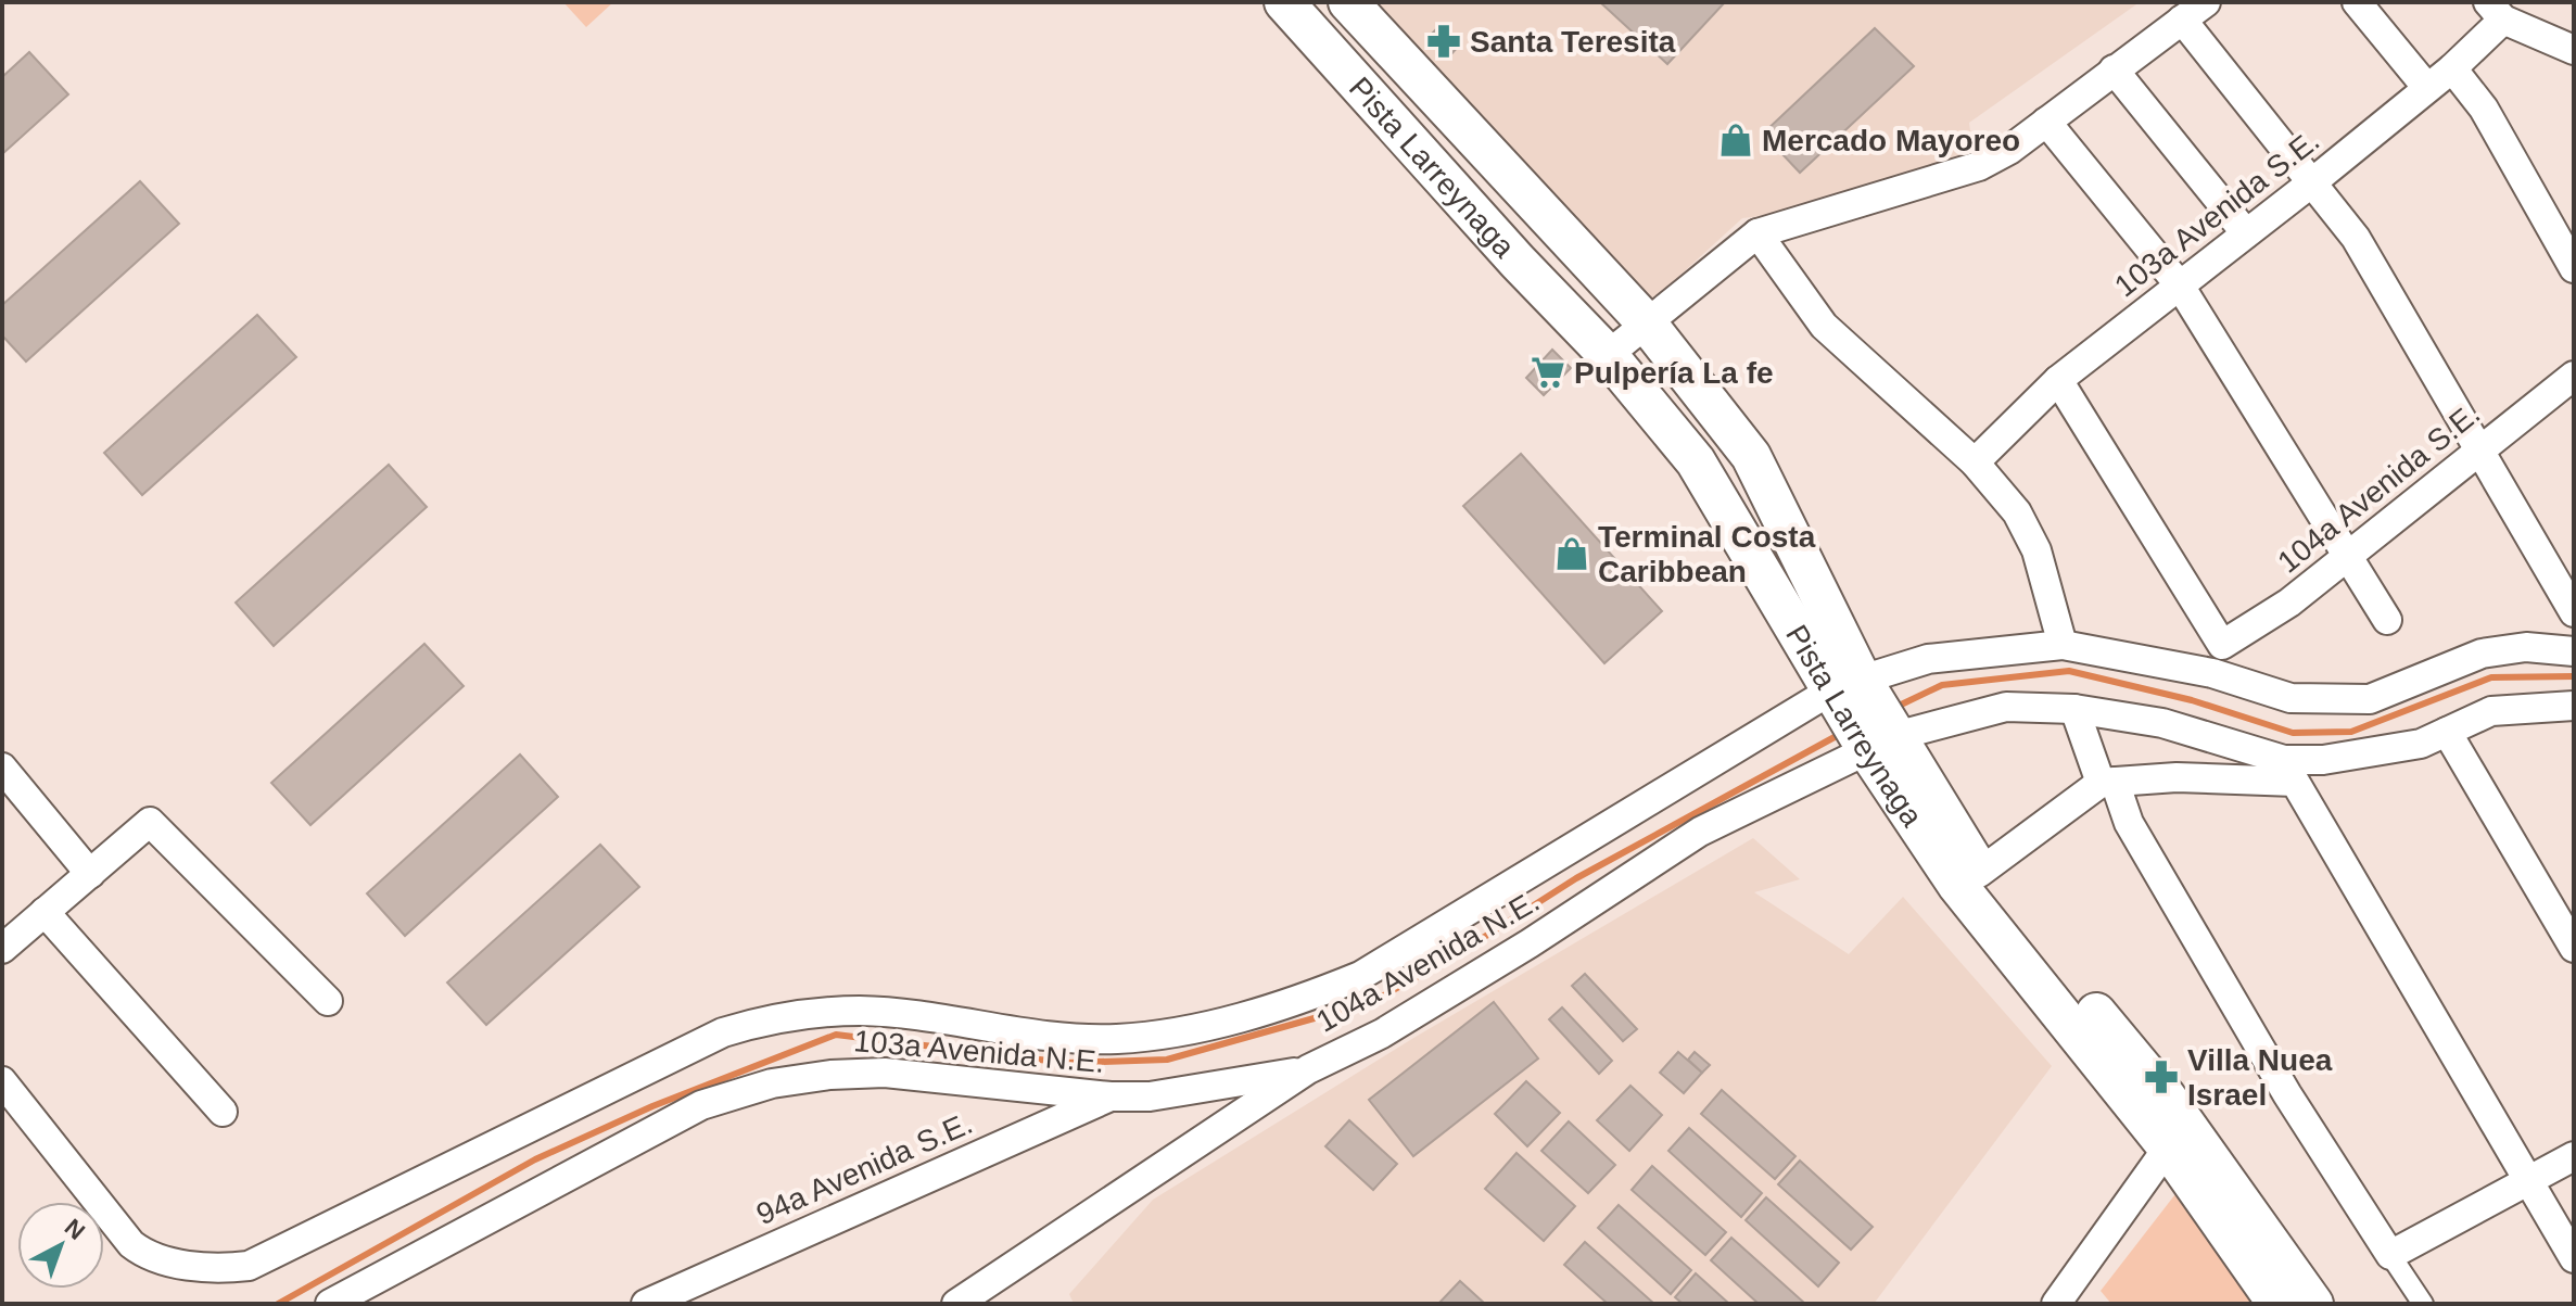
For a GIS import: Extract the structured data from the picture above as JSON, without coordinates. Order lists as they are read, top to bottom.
{
  "streets": {
    "main road": ["Pista Larreynaga"],
    "street": [
      "103a Avenida S.E.",
      "104a Avenida S.E.",
      "104a Avenida N.E.",
      "103a Avenida N.E.",
      "94a Avenida S.E."
    ]
  },
  "crossings": [
    ["Pista Larreynaga", "104a Avenida N.E."],
    ["103a Avenida S.E.", "104a Avenida S.E."],
    ["104a Avenida N.E.", "103a Avenida N.E."],
    ["103a Avenida N.E.", "94a Avenida S.E."]
  ],
  "places": {
    "pharmacy": ["Santa Teresita", "Villa Nuea Israel"],
    "shop": ["Mercado Mayoreo", "Terminal Costa Caribbean"],
    "supermarket": ["Pulpería La fe"]
  },
  "north": "top right"
}
